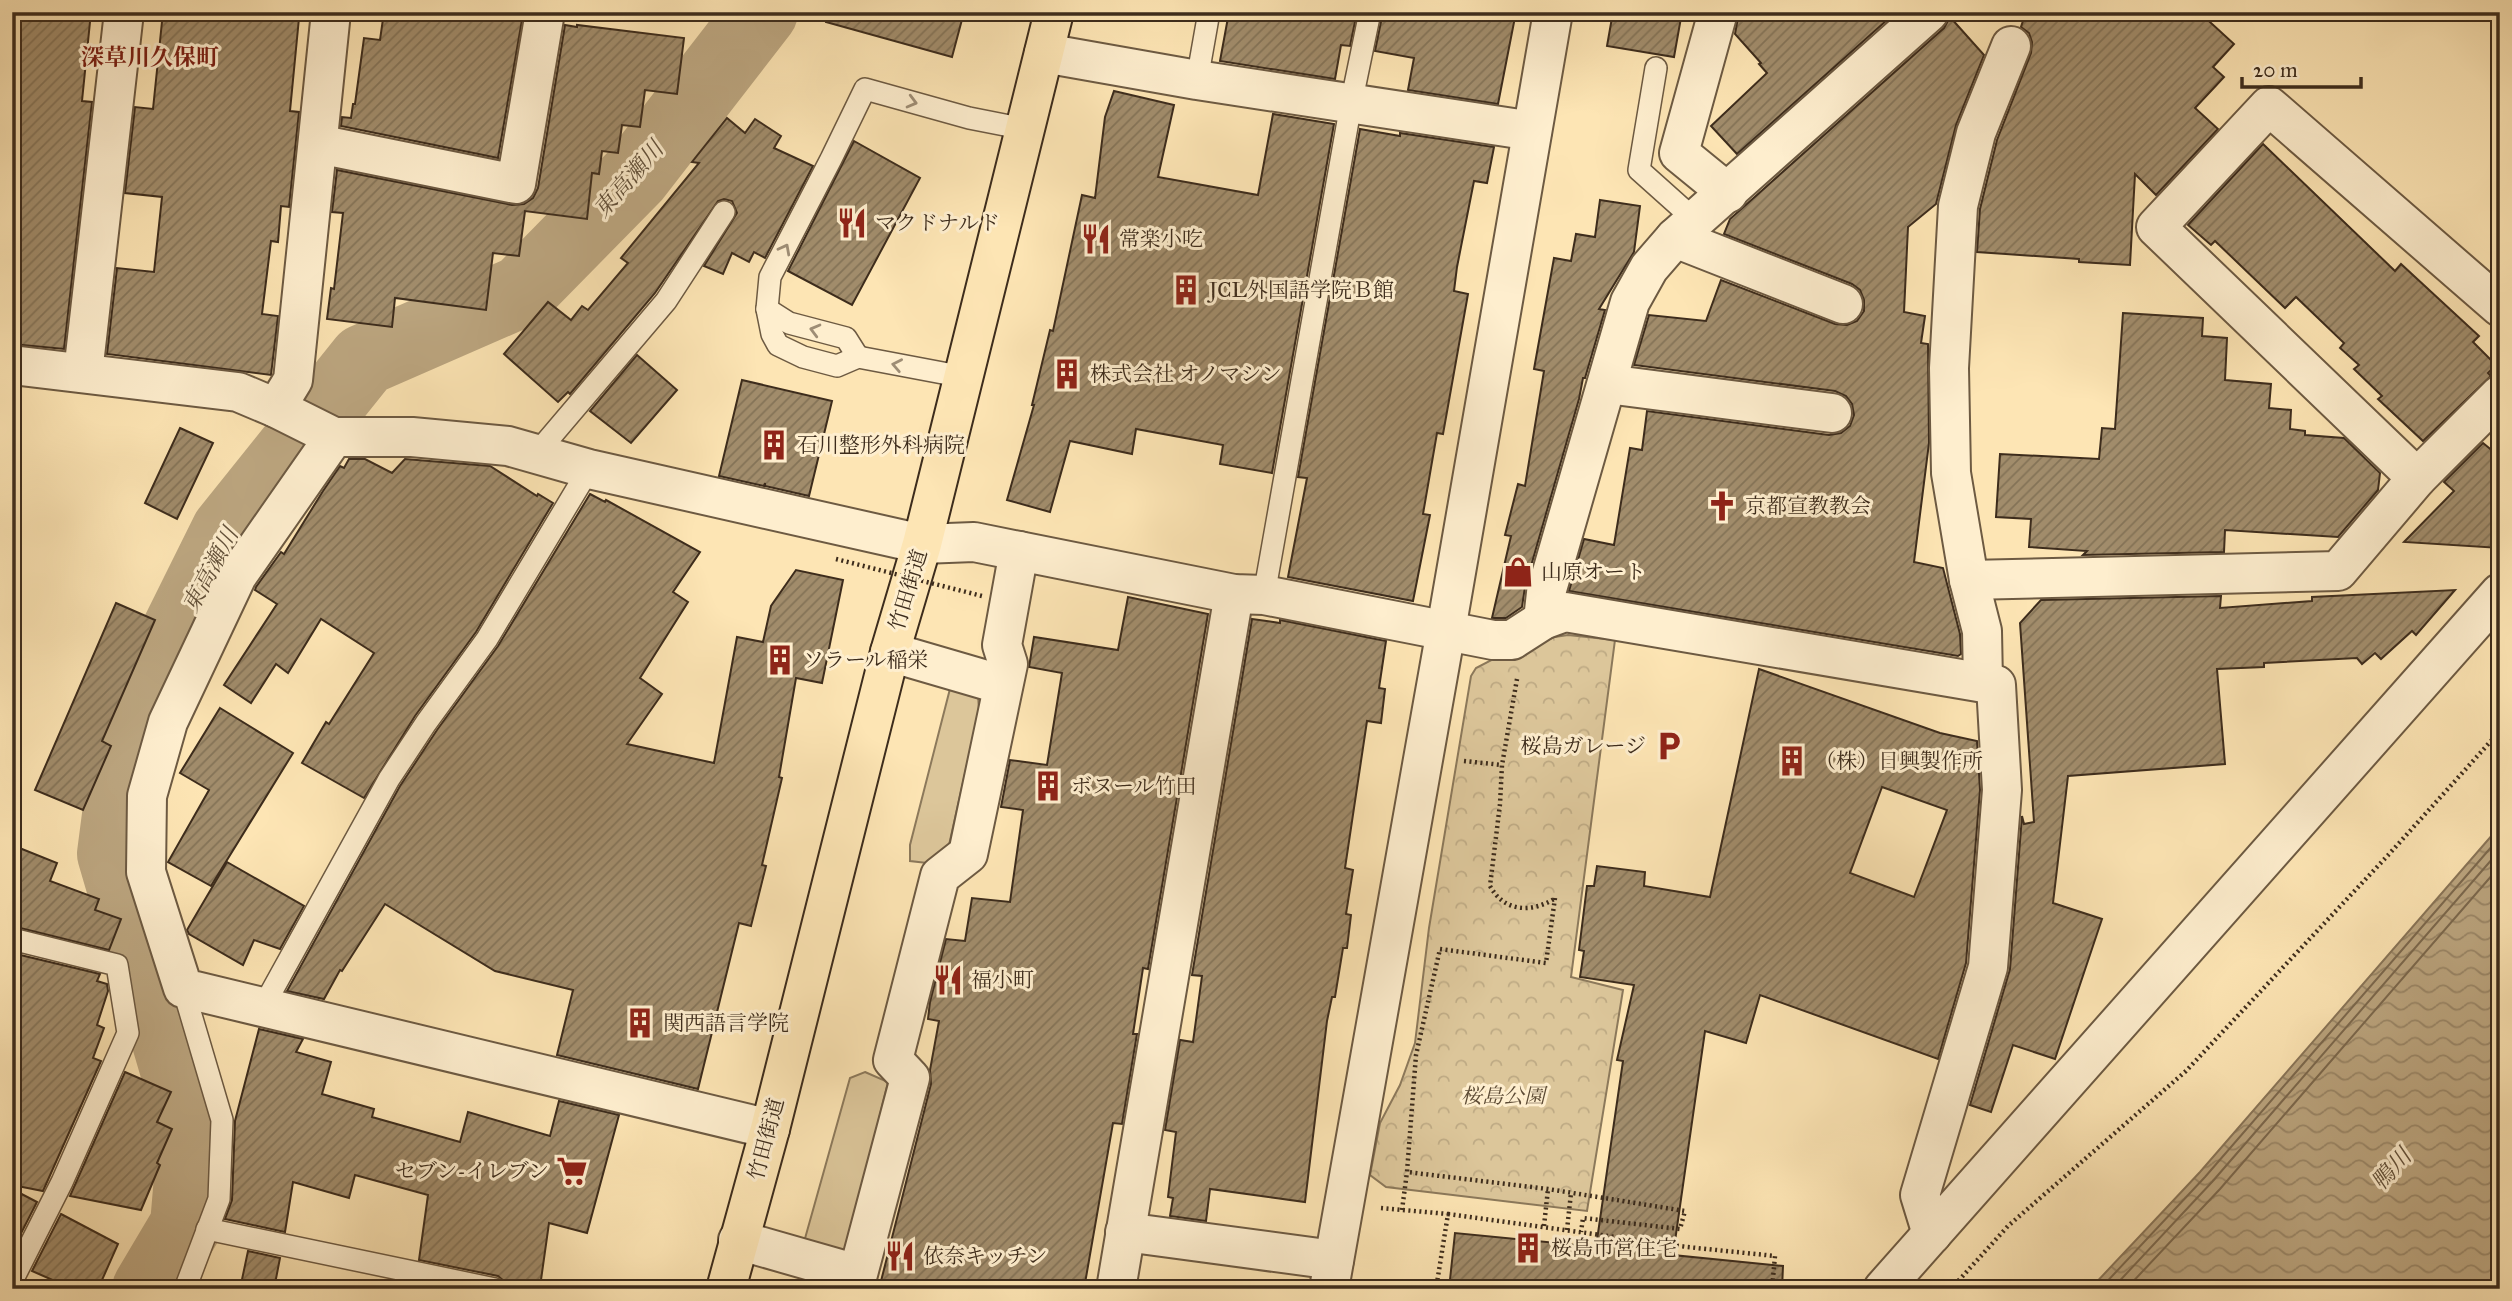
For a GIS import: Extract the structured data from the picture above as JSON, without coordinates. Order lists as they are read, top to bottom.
{
  "streets": {
    "highway": ["竹田街道"]
  },
  "districts": ["深草川久保町"],
  "water": ["東高瀬川", "鴨川"],
  "parks": ["桜島公園"],
  "places": {
    "restaurant": [
      "マクドナルド",
      "常楽小吃",
      "福小町",
      "依奈キッチン"
    ],
    "building": [
      "JCL外国語学院Ｂ館",
      "株式会社 オノマシン",
      "石川整形外科病院",
      "ソラール稲栄",
      "（株）日興製作所",
      "ボヌール竹田",
      "関西語言学院",
      "桜島市営住宅"
    ],
    "church": ["京都宣教教会"],
    "shop": ["山原オート"],
    "parking": ["桜島ガレージ"],
    "supermarket": ["セブン-イレブン"]
  },
  "scale_bar": "20 m"
}
